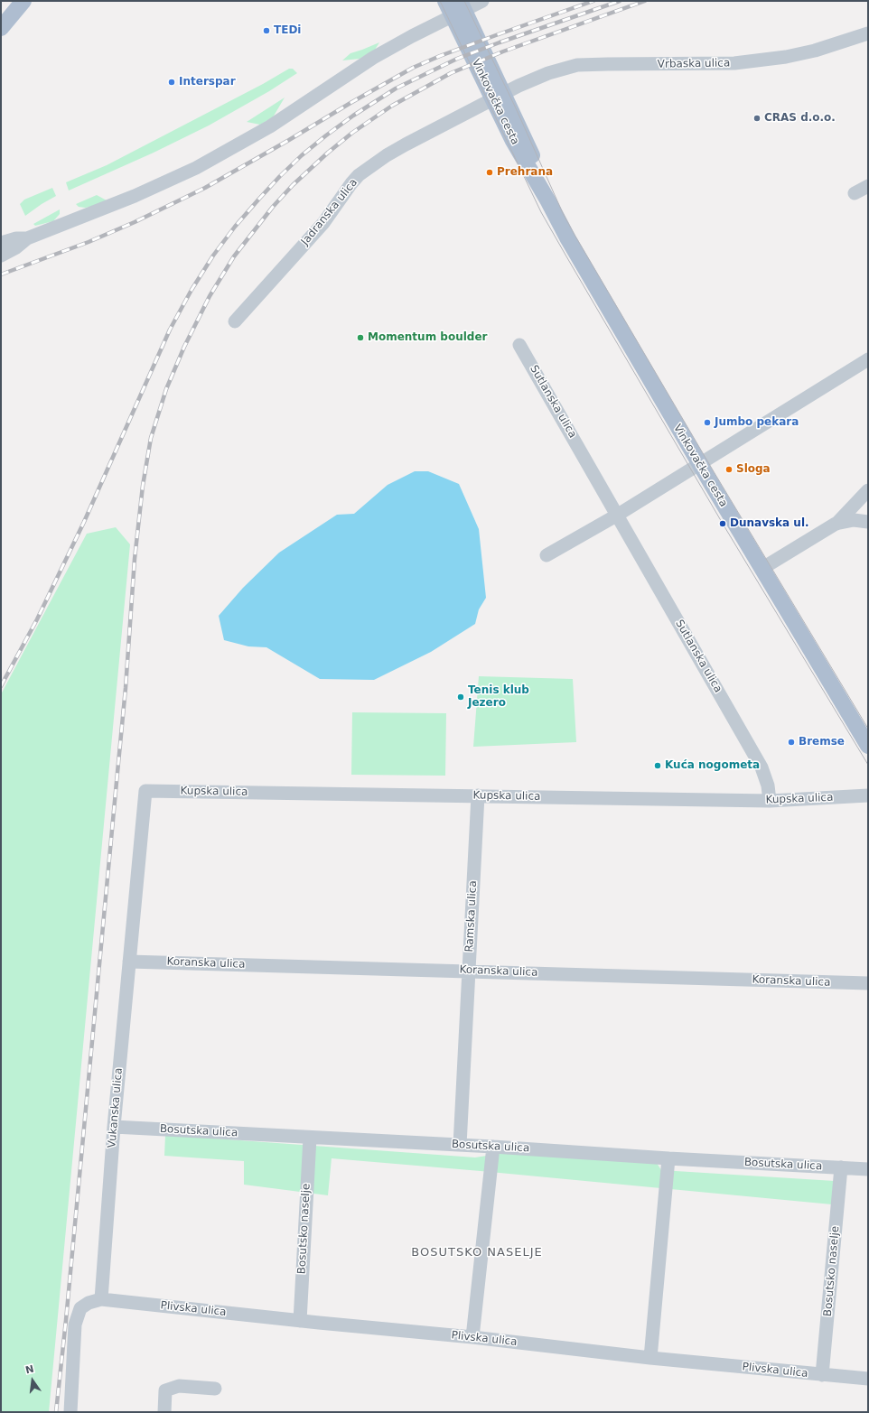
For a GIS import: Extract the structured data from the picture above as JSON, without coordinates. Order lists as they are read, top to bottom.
{
  "streets": {
    "main road": ["Vinkovačka cesta"],
    "street": [
      "Vrbaska ulica",
      "Jadranska ulica",
      "Sutlanska ulica",
      "Kupska ulica",
      "Ramska ulica",
      "Koranska ulica",
      "Vukanska ulica",
      "Bosutska ulica",
      "Bosutsko naselje",
      "Plivska ulica"
    ]
  },
  "crossings": [
    ["Vrbaska ulica", "Jadranska ulica"],
    ["Sutlanska ulica", "Kupska ulica"],
    ["Kupska ulica", "Ramska ulica"],
    ["Kupska ulica", "Vukanska ulica"],
    ["Ramska ulica", "Koranska ulica"],
    ["Ramska ulica", "Bosutska ulica"],
    ["Koranska ulica", "Vukanska ulica"],
    ["Vukanska ulica", "Bosutska ulica"],
    ["Vukanska ulica", "Plivska ulica"],
    ["Bosutska ulica", "Bosutsko naselje"],
    ["Bosutsko naselje", "Plivska ulica"]
  ],
  "districts": ["BOSUTSKO NASELJE"],
  "places": [
    "TEDi",
    "Interspar",
    "CRAS d.o.o.",
    "Prehrana",
    "Momentum boulder",
    "Jumbo pekara",
    "Sloga",
    "Dunavska ul.",
    "Tenis klub Jezero",
    "Bremse",
    "Kuća nogometa"
  ],
  "north": "top"
}
